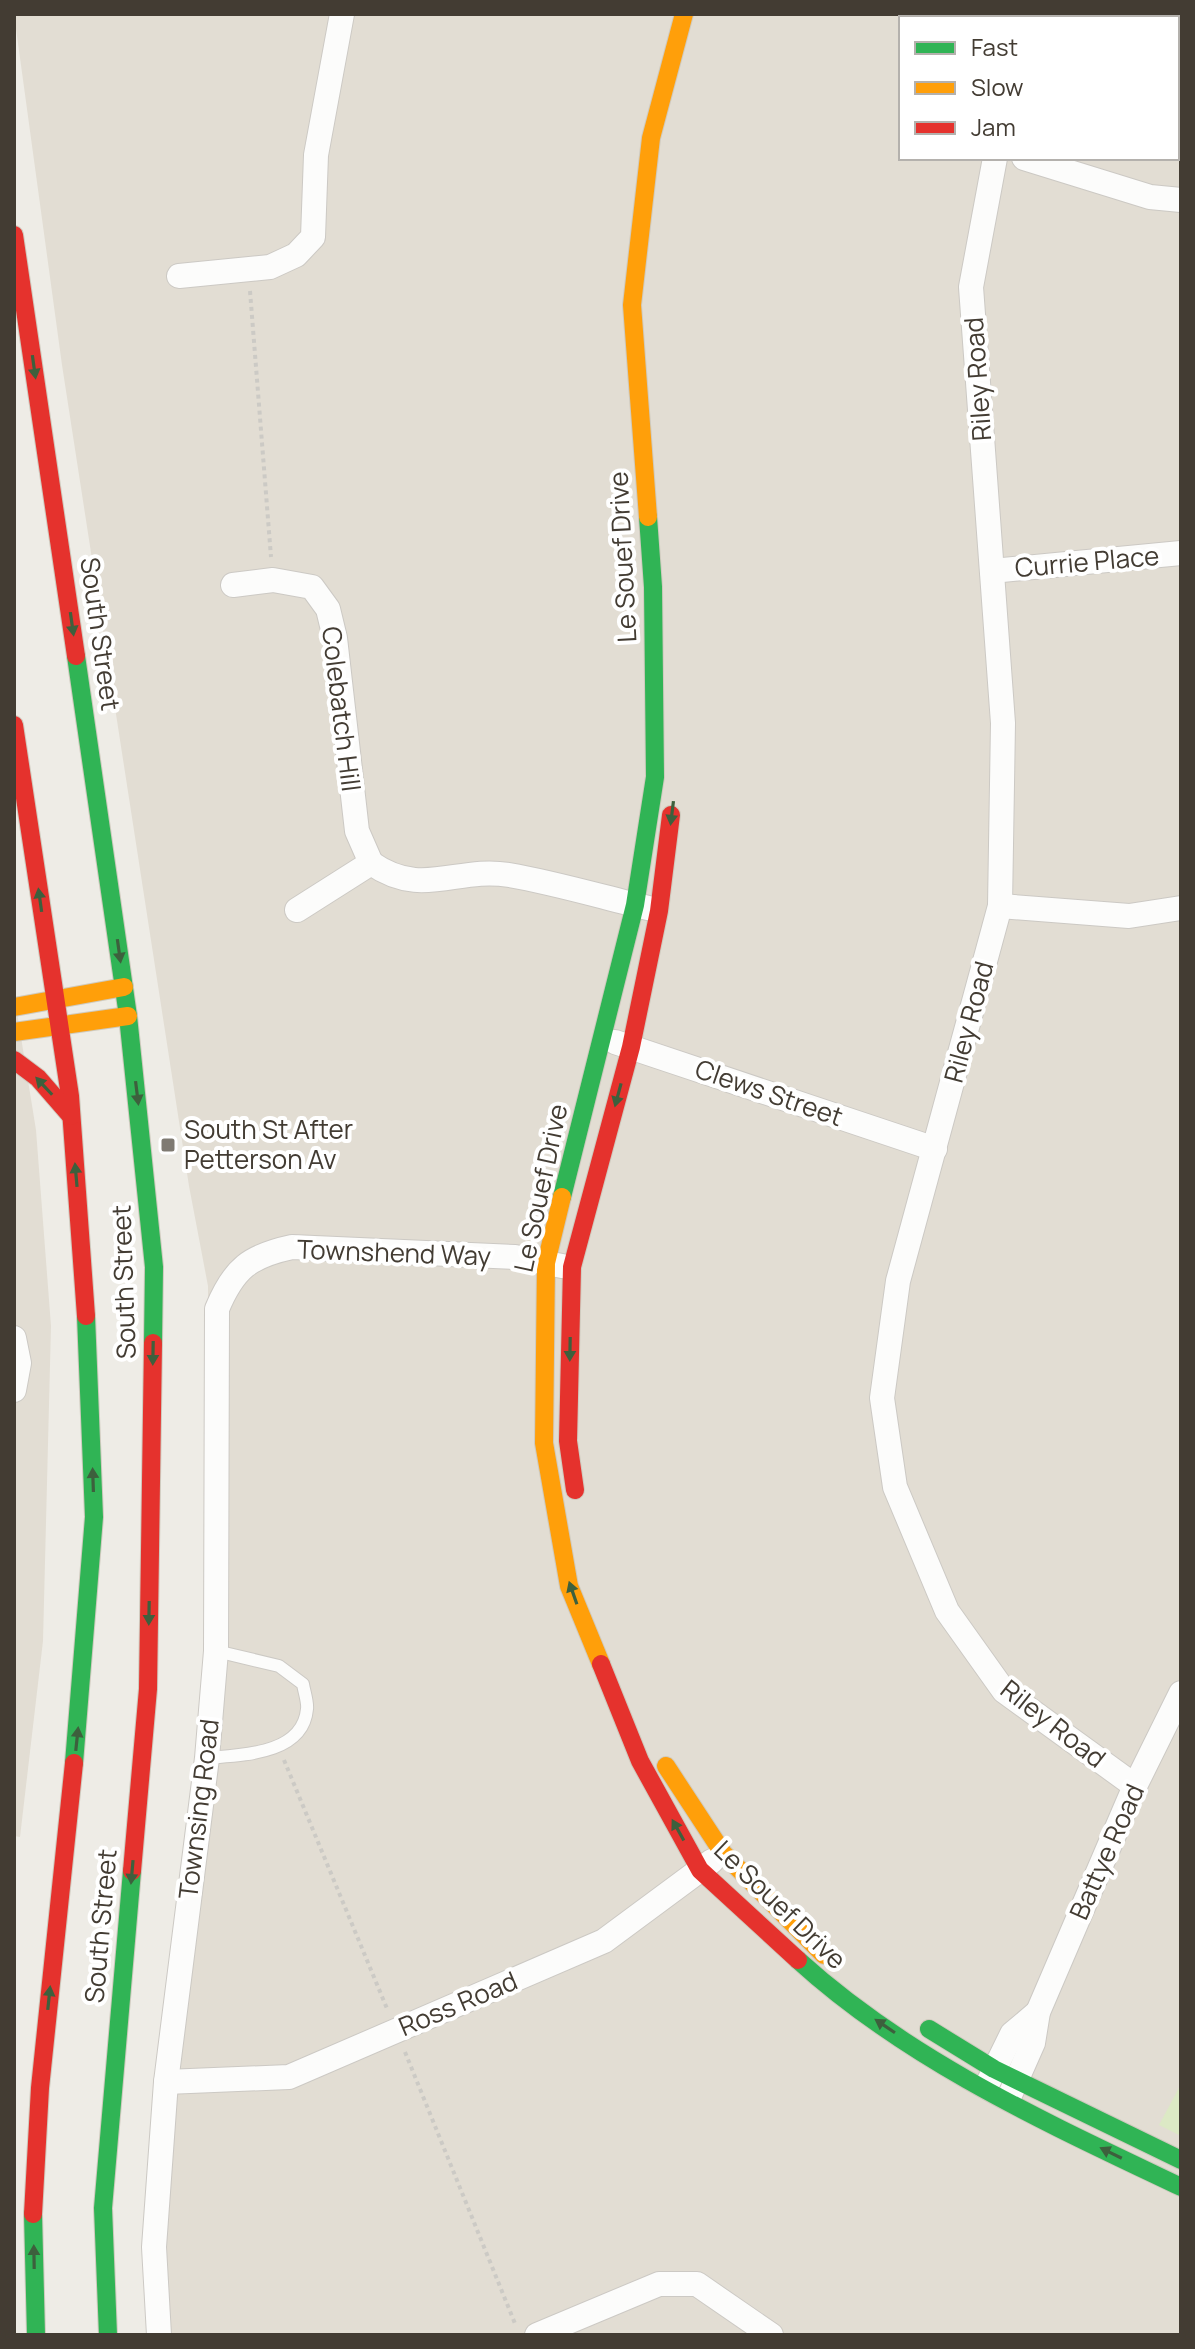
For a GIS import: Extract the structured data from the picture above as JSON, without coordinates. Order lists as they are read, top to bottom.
{
  "streets": {
    "main road": ["Le Souef Drive", "South Street"],
    "street": [
      "Riley Road",
      "Currie Place",
      "Colebatch Hill",
      "Clews Street",
      "Townshend Way",
      "Townsing Road",
      "Battye Road",
      "Ross Road"
    ]
  },
  "crossings": [
    ["Riley Road", "Currie Place"],
    ["Riley Road", "Clews Street"],
    ["Riley Road", "Battye Road"],
    ["Le Souef Drive", "Clews Street"],
    ["Le Souef Drive", "Townshend Way"],
    ["Le Souef Drive", "Battye Road"],
    ["Le Souef Drive", "Ross Road"],
    ["Townshend Way", "Townsing Road"],
    ["Townsing Road", "Ross Road"]
  ],
  "places": {
    "transit": ["South St After Petterson Av"]
  },
  "legend": ["Fast", "Slow", "Jam"]
}
